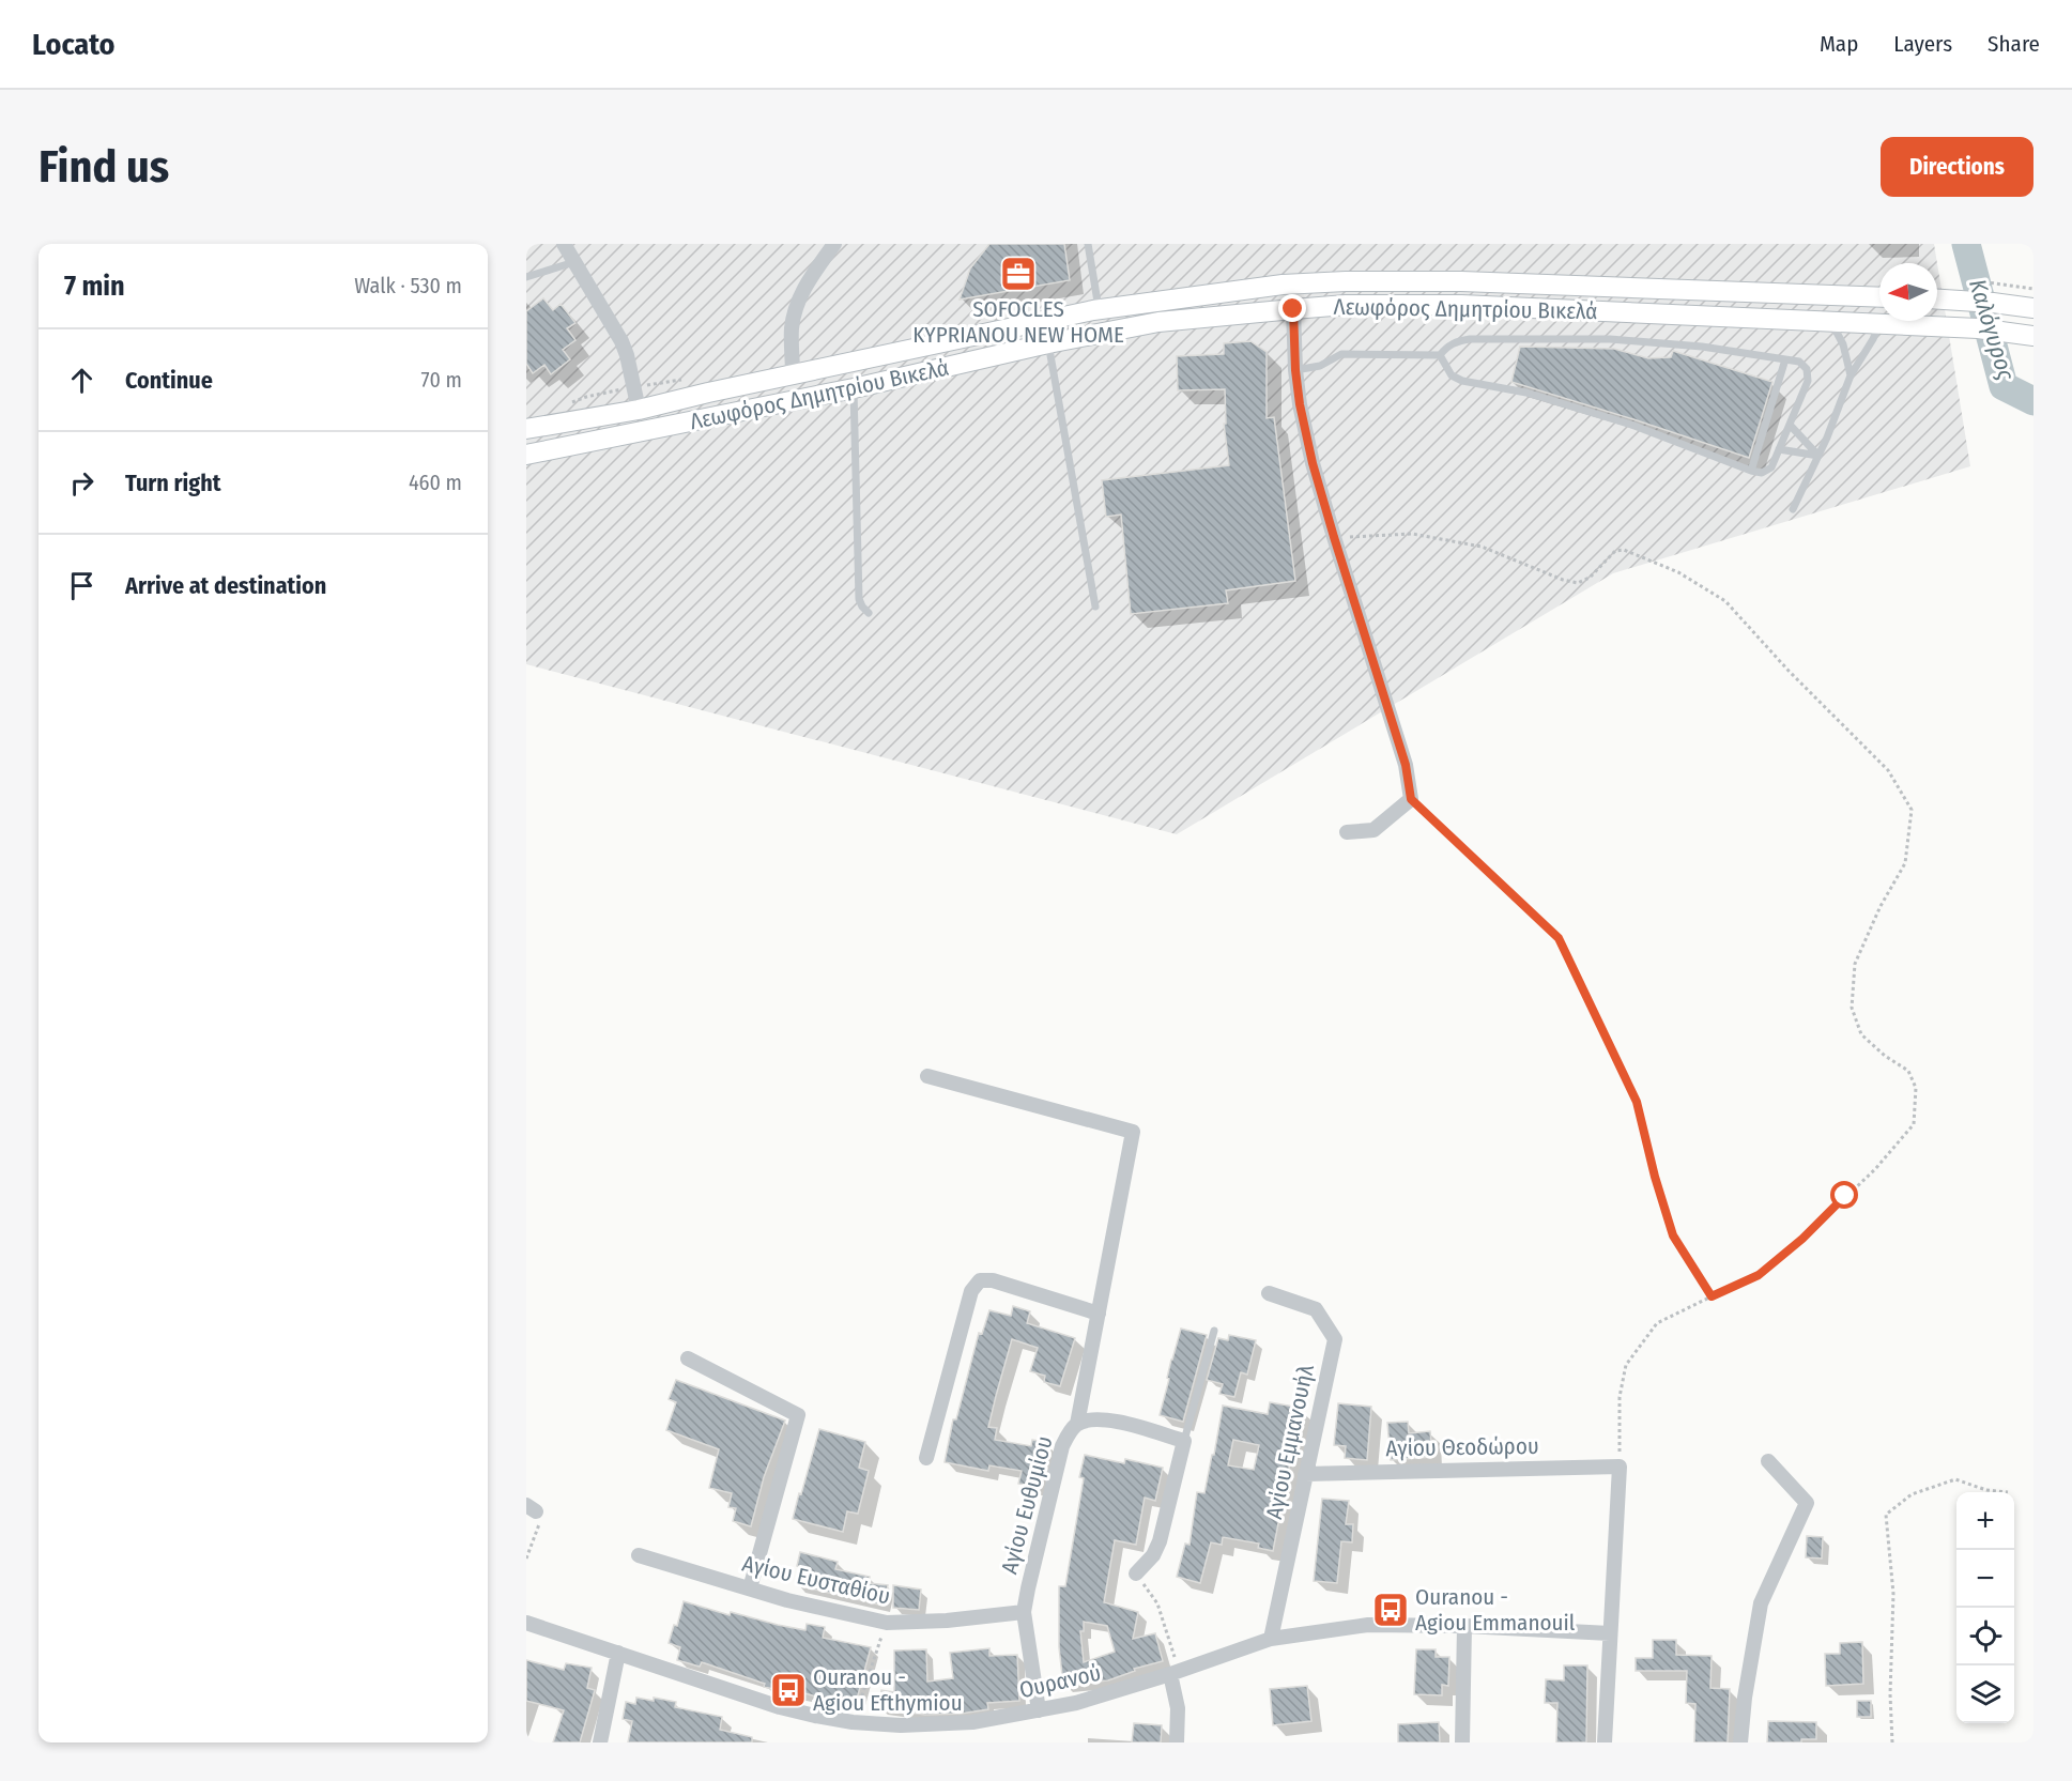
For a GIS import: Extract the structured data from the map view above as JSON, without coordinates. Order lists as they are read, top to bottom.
{
  "streets": {
    "main road": ["Λεωφόρος Δημητρίου Βικελά"],
    "street": [
      "Αγίου Εμμανουήλ",
      "Αγίου Θεοδώρου",
      "Αγίου Ευθυμίου",
      "Αγίου Ευσταθίου",
      "Ουρανού"
    ]
  },
  "crossings": [
    ["Αγίου Εμμανουήλ", "Αγίου Θεοδώρου"],
    ["Αγίου Εμμανουήλ", "Ουρανού"],
    ["Αγίου Ευθυμίου", "Αγίου Ευσταθίου"],
    ["Αγίου Ευθυμίου", "Ουρανού"]
  ],
  "water": ["Καλόγυρος"],
  "places": {
    "office": ["SOFOCLES KYPRIANOU NEW HOME"],
    "bus stop": ["Ouranou - Agiou Emmanouil", "Ouranou - Agiou Efthymiou"]
  },
  "north": "left",
  "page": {
    "header": "Locato",
    "nav": ["Map", "Layers", "Share"],
    "buttons": "Directions",
    "title": "Find us",
    "heading": ["7 min", "Walk · 530 m"],
    "list": [
      ["Continue", "70 m"],
      ["Turn right", "460 m"],
      "Arrive at destination"
    ],
    "map_buttons": ["+", "−"]
  }
}
